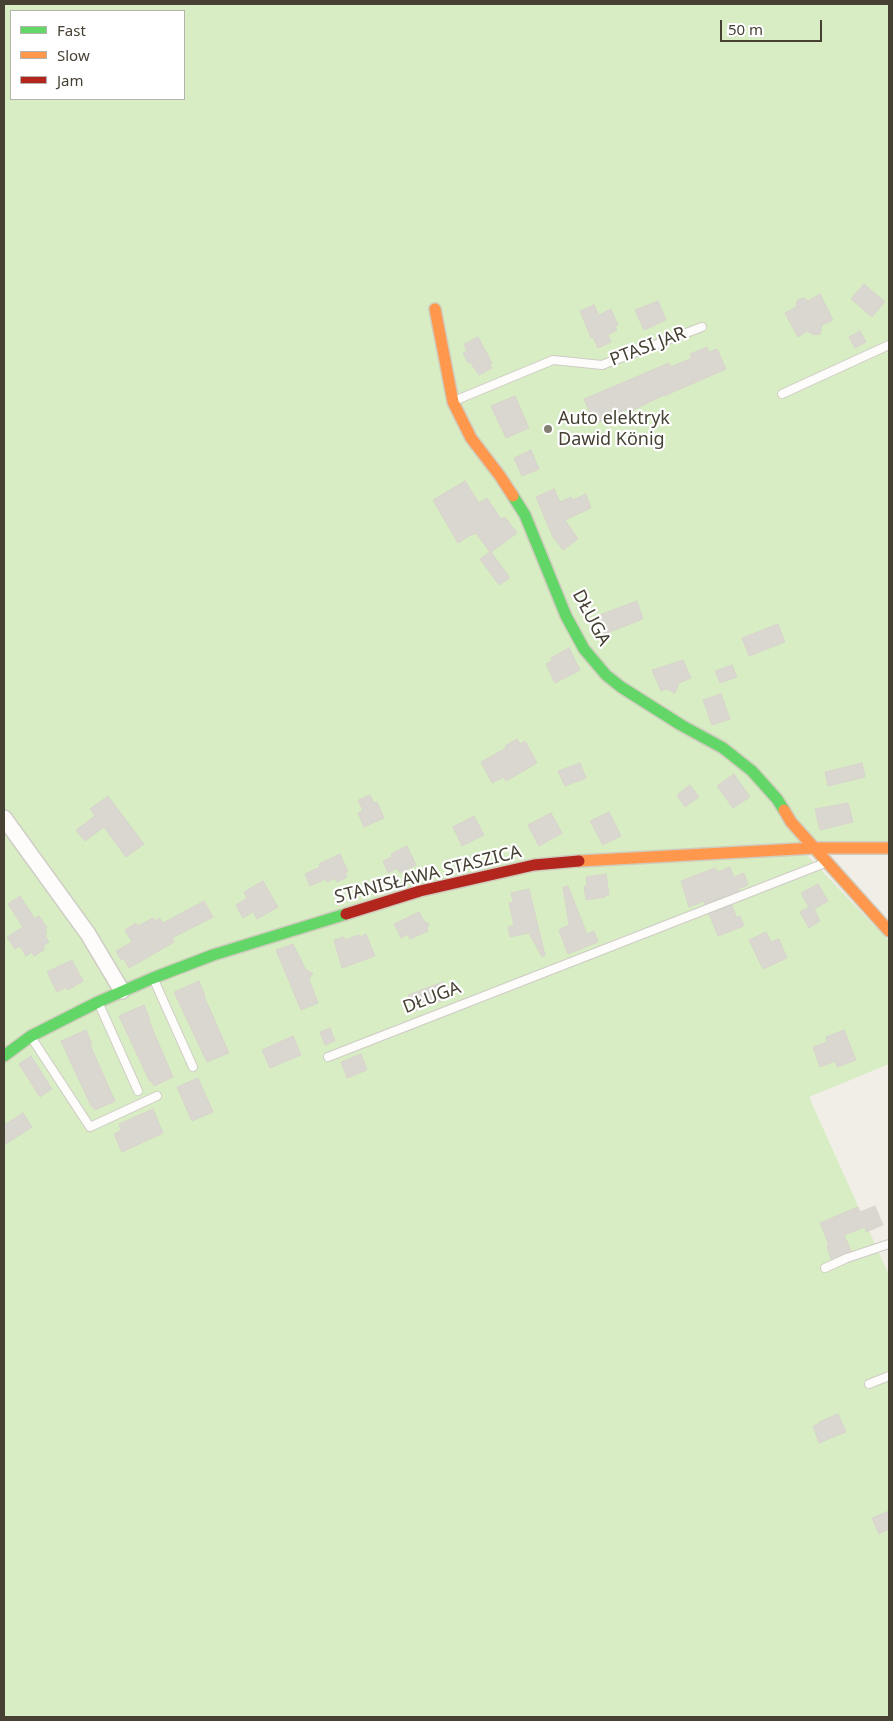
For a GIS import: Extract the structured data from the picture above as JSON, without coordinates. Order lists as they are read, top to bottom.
{
  "streets": {
    "street": ["DŁUGA", "STANISŁAWA STASZICA"],
    "lane": ["PTASI JAR"]
  },
  "crossings": [
    ["PTASI JAR", "DŁUGA"],
    ["DŁUGA", "STANISŁAWA STASZICA"]
  ],
  "places": ["Auto elektryk Dawid König"],
  "legend": ["Fast", "Slow", "Jam"],
  "scale_bar": "50 m"
}
